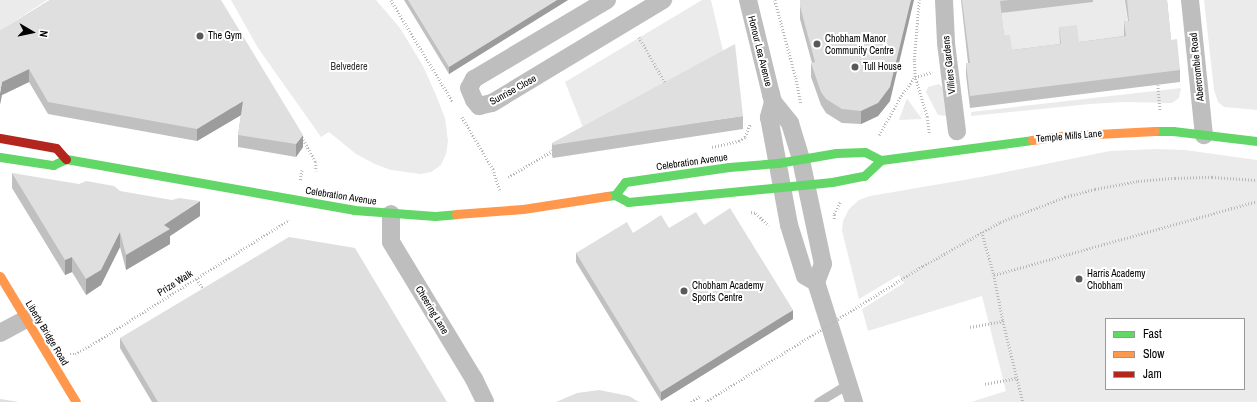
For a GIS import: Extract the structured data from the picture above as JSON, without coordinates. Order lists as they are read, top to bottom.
{
  "streets": {
    "street": [
      "Honour Lea Avenue",
      "Villiers Gardens",
      "Abercrombie Road",
      "Sunrise Close",
      "Temple Mills Lane",
      "Celebration Avenue",
      "Cheering Lane",
      "Liberty Bridge Road"
    ],
    "path": ["Prize Walk"]
  },
  "crossings": [
    ["Honour Lea Avenue", "Celebration Avenue"],
    ["Abercrombie Road", "Temple Mills Lane"],
    ["Celebration Avenue", "Cheering Lane"]
  ],
  "parks": ["Belvedere"],
  "places": [
    "The Gym",
    "Chobham Manor Community Centre",
    "Tull House",
    "Harris Academy Chobham",
    "Chobham Academy Sports Centre"
  ],
  "legend": ["Fast", "Slow", "Jam"],
  "north": "right"
}
